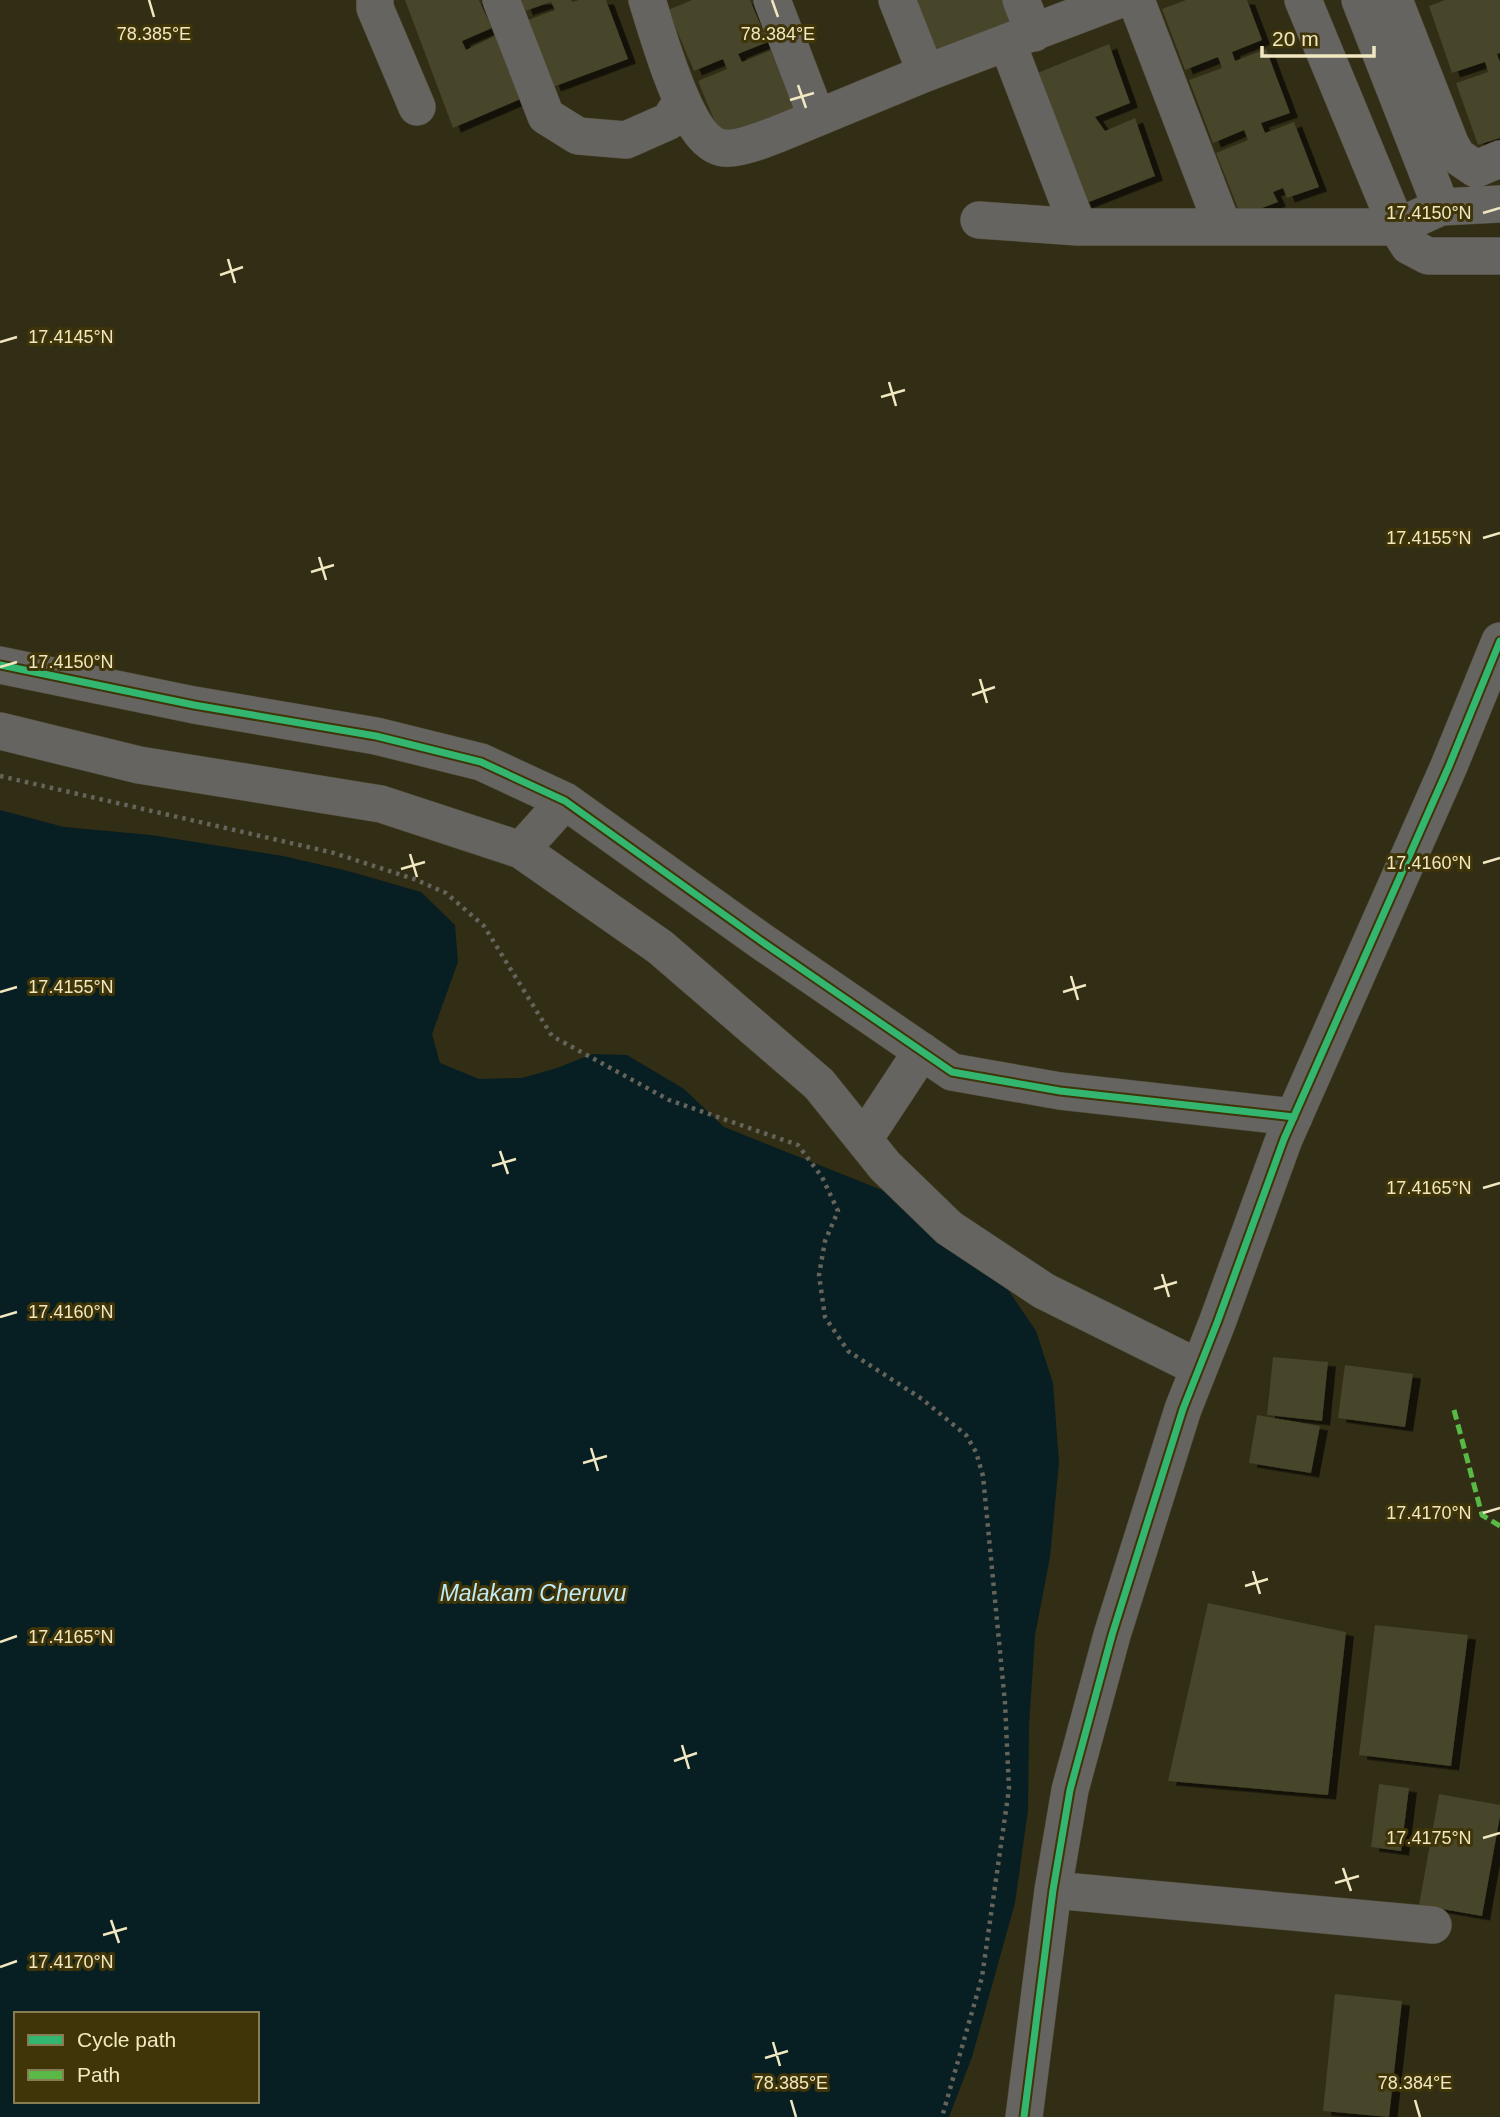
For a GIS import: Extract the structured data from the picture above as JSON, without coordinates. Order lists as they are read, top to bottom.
{
  "water": ["Malakam Cheruvu"],
  "legend": ["Cycle path", "Path"],
  "scale_bar": "20 m",
  "coordinates": [
    "78.385°E",
    "78.384°E",
    "17.4150°N",
    "17.4145°N",
    "17.4155°N",
    "17.4160°N",
    "17.4165°N",
    "17.4170°N",
    "17.4175°N"
  ]
}
